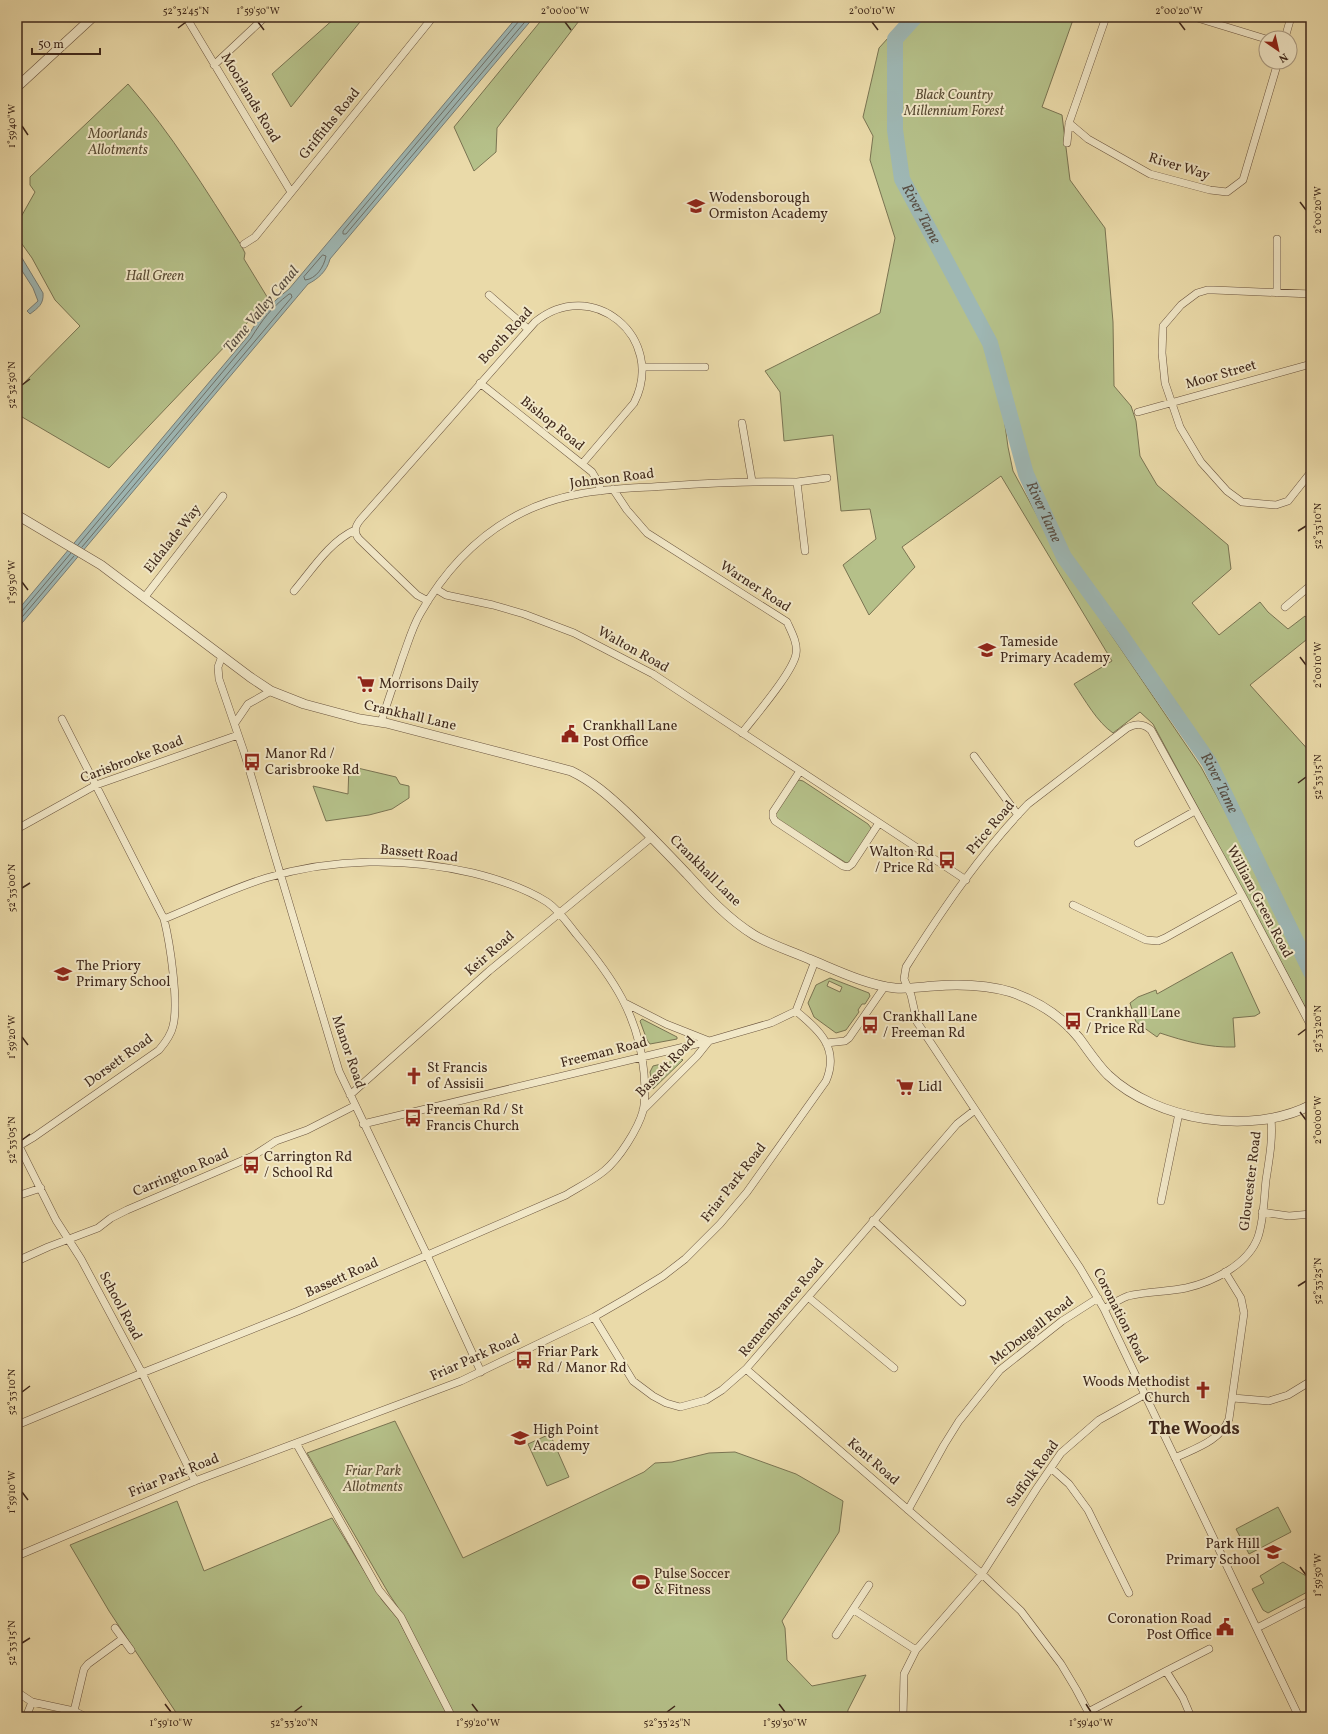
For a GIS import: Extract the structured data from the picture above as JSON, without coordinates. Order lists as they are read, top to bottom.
{
  "streets": {
    "street": [
      "Moorlands Road",
      "Griffiths Road",
      "River Way",
      "Booth Road",
      "Moor Street",
      "Bishop Road",
      "Johnson Road",
      "Eldalade Way",
      "Warner Road",
      "Walton Road",
      "Crankhall Lane",
      "Carisbrooke Road",
      "Price Road",
      "Bassett Road",
      "William Green Road",
      "Keir Road",
      "Manor Road",
      "Freeman Road",
      "Dorsett Road",
      "Carrington Road",
      "Gloucester Road",
      "Friar Park Road",
      "School Road",
      "Remembrance Road",
      "Coronation Road",
      "McDougall Road",
      "Kent Road",
      "Suffolk Road"
    ]
  },
  "crossings": [
    ["Moorlands Road", "Griffiths Road"],
    ["Booth Road", "Bishop Road"],
    ["Bishop Road", "Johnson Road"],
    ["Johnson Road", "Warner Road"],
    ["Johnson Road", "Walton Road"],
    ["Johnson Road", "Crankhall Lane"],
    ["Eldalade Way", "Crankhall Lane"],
    ["Warner Road", "Walton Road"],
    ["Walton Road", "Price Road"],
    ["Crankhall Lane", "Price Road"],
    ["Crankhall Lane", "Keir Road"],
    ["Crankhall Lane", "Manor Road"],
    ["Crankhall Lane", "Gloucester Road"],
    ["Crankhall Lane", "Coronation Road"],
    ["Carisbrooke Road", "Manor Road"],
    ["Carisbrooke Road", "Dorsett Road"],
    ["Price Road", "William Green Road"],
    ["Price Road", "Coronation Road"],
    ["Bassett Road", "Keir Road"],
    ["Bassett Road", "Manor Road"],
    ["Bassett Road", "Freeman Road"],
    ["Bassett Road", "Dorsett Road"],
    ["Bassett Road", "School Road"],
    ["Keir Road", "Manor Road"],
    ["Manor Road", "Freeman Road"],
    ["Manor Road", "Carrington Road"],
    ["Manor Road", "Friar Park Road"],
    ["Freeman Road", "Friar Park Road"],
    ["Dorsett Road", "School Road"],
    ["Carrington Road", "School Road"],
    ["Gloucester Road", "Coronation Road"],
    ["Friar Park Road", "School Road"],
    ["Friar Park Road", "Remembrance Road"],
    ["Remembrance Road", "Coronation Road"],
    ["Remembrance Road", "Kent Road"],
    ["Coronation Road", "McDougall Road"],
    ["Coronation Road", "Suffolk Road"],
    ["McDougall Road", "Kent Road"],
    ["Kent Road", "Suffolk Road"]
  ],
  "districts": ["The Woods"],
  "water": ["River Tame", "Tame Valley Canal"],
  "parks": [
    "Black Country Millennium Forest",
    "Moorlands Allotments",
    "Hall Green",
    "Friar Park Allotments"
  ],
  "places": {
    "school or university": [
      "Wodensborough Ormiston Academy",
      "Tameside Primary Academy",
      "The Priory Primary School",
      "High Point Academy",
      "Park Hill Primary School"
    ],
    "supermarket": ["Morrisons Daily", "Lidl"],
    "public building": ["Crankhall Lane Post Office", "Coronation Road Post Office"],
    "bus stop": [
      "Manor Rd / Carisbrooke Rd",
      "Walton Rd / Price Rd",
      "Crankhall Lane / Price Rd",
      "Crankhall Lane / Freeman Rd",
      "Freeman Rd / St Francis Church",
      "Carrington Rd / School Rd",
      "Friar Park Rd / Manor Rd"
    ],
    "church": ["St Francis of Assisii", "Woods Methodist Church"],
    "sports": ["Pulse Soccer & Fitness"]
  },
  "scale_bar": "50 m",
  "north": "bottom right",
  "coordinates": [
    "52°32'45\"N",
    "1°59'50\"W",
    "2°00'00\"W",
    "2°00'10\"W",
    "2°00'20\"W",
    "1°59'40\"W",
    "52°32'50\"N",
    "52°33'10\"N",
    "1°59'30\"W",
    "52°33'15\"N",
    "52°33'00\"N",
    "52°33'20\"N",
    "1°59'20\"W",
    "52°33'05\"N",
    "52°33'25\"N",
    "1°59'10\"W"
  ]
}
